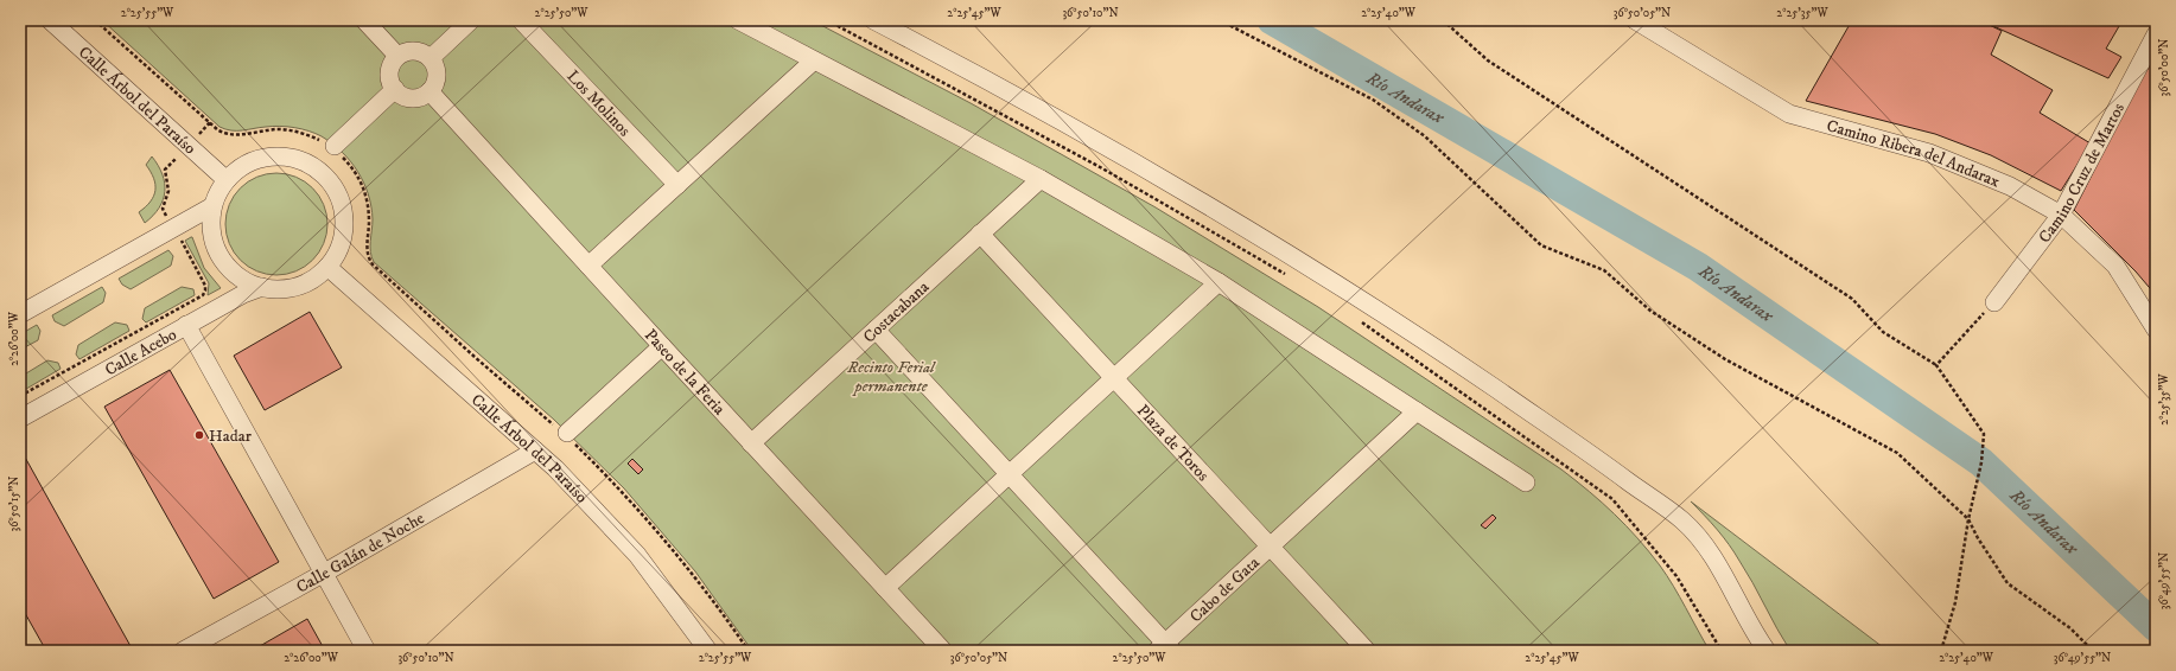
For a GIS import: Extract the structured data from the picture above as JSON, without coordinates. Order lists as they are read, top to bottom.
{
  "streets": {
    "street": [
      "Calle Árbol del Paraíso",
      "Los Molinos",
      "Camino Ribera del Andarax",
      "Camino Cruz de Martos",
      "Costacabana",
      "Calle Acebo",
      "Paseo de la Feria",
      "Plaza de Toros",
      "Calle Galán de Noche",
      "Cabo de Gata"
    ]
  },
  "crossings": [
    ["Calle Árbol del Paraíso", "Calle Acebo"],
    ["Calle Árbol del Paraíso", "Calle Galán de Noche"],
    ["Camino Ribera del Andarax", "Camino Cruz de Martos"],
    ["Costacabana", "Paseo de la Feria"],
    ["Costacabana", "Plaza de Toros"],
    ["Plaza de Toros", "Cabo de Gata"]
  ],
  "water": ["Río Andarax"],
  "parks": ["Recinto Ferial permanente"],
  "places": ["Hadar"],
  "coordinates": [
    "2°25'55\"W",
    "2°25'50\"W",
    "2°25'45\"W",
    "36°50'10\"N",
    "2°25'40\"W",
    "36°50'05\"N",
    "2°25'35\"W",
    "36°50'00\"N",
    "2°26'00\"W",
    "36°50'15\"N",
    "36°49'55\"N"
  ]
}
